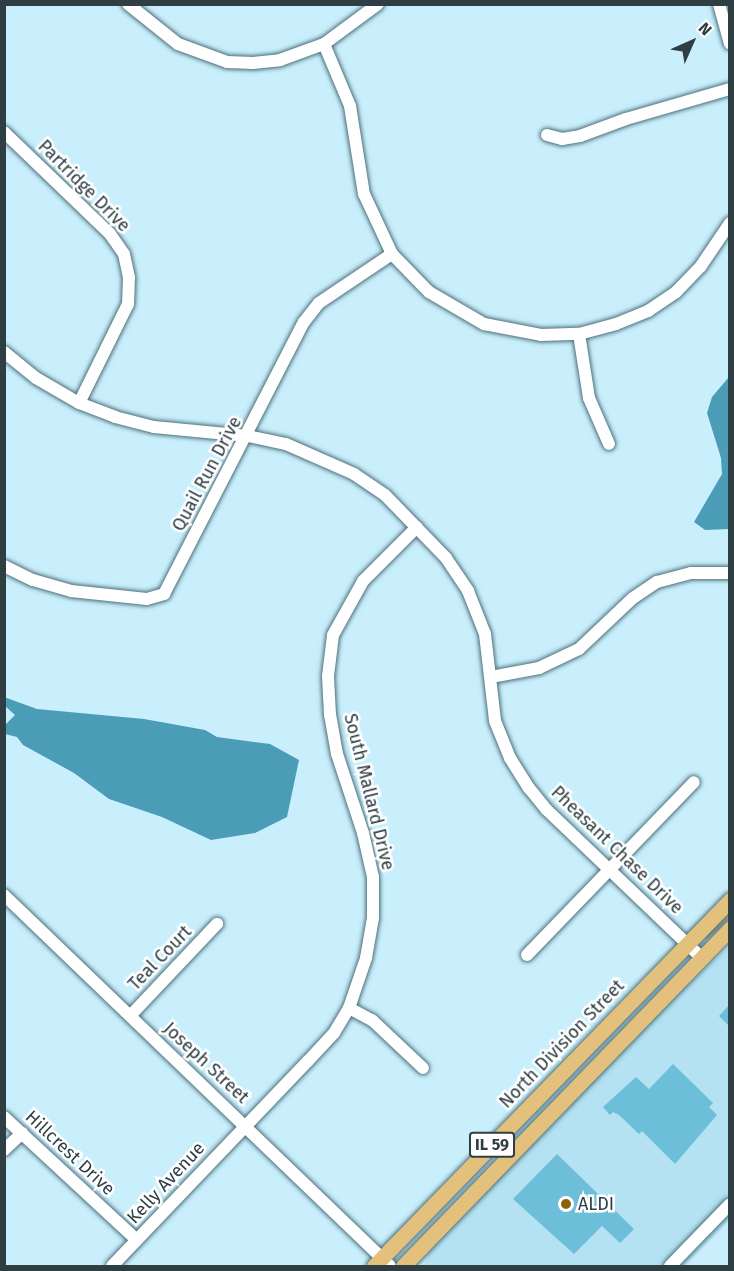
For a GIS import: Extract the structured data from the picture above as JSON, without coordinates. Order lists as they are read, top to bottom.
{
  "streets": {
    "main road": ["North Division Street", "IL 59"],
    "street": [
      "Partridge Drive",
      "Quail Run Drive",
      "South Mallard Drive",
      "Pheasant Chase Drive",
      "Teal Court",
      "Joseph Street",
      "Hillcrest Drive",
      "Kelly Avenue"
    ]
  },
  "crossings": [
    ["Partridge Drive", "Pheasant Chase Drive"],
    ["Quail Run Drive", "Pheasant Chase Drive"],
    ["South Mallard Drive", "Pheasant Chase Drive"],
    ["South Mallard Drive", "Joseph Street"],
    ["South Mallard Drive", "Kelly Avenue"],
    ["Pheasant Chase Drive", "North Division Street"],
    ["Pheasant Chase Drive", "IL 59"],
    ["Teal Court", "Joseph Street"],
    ["North Division Street", "Joseph Street"],
    ["Joseph Street", "Kelly Avenue"],
    ["Hillcrest Drive", "Kelly Avenue"]
  ],
  "places": ["ALDI"],
  "north": "top right"
}
